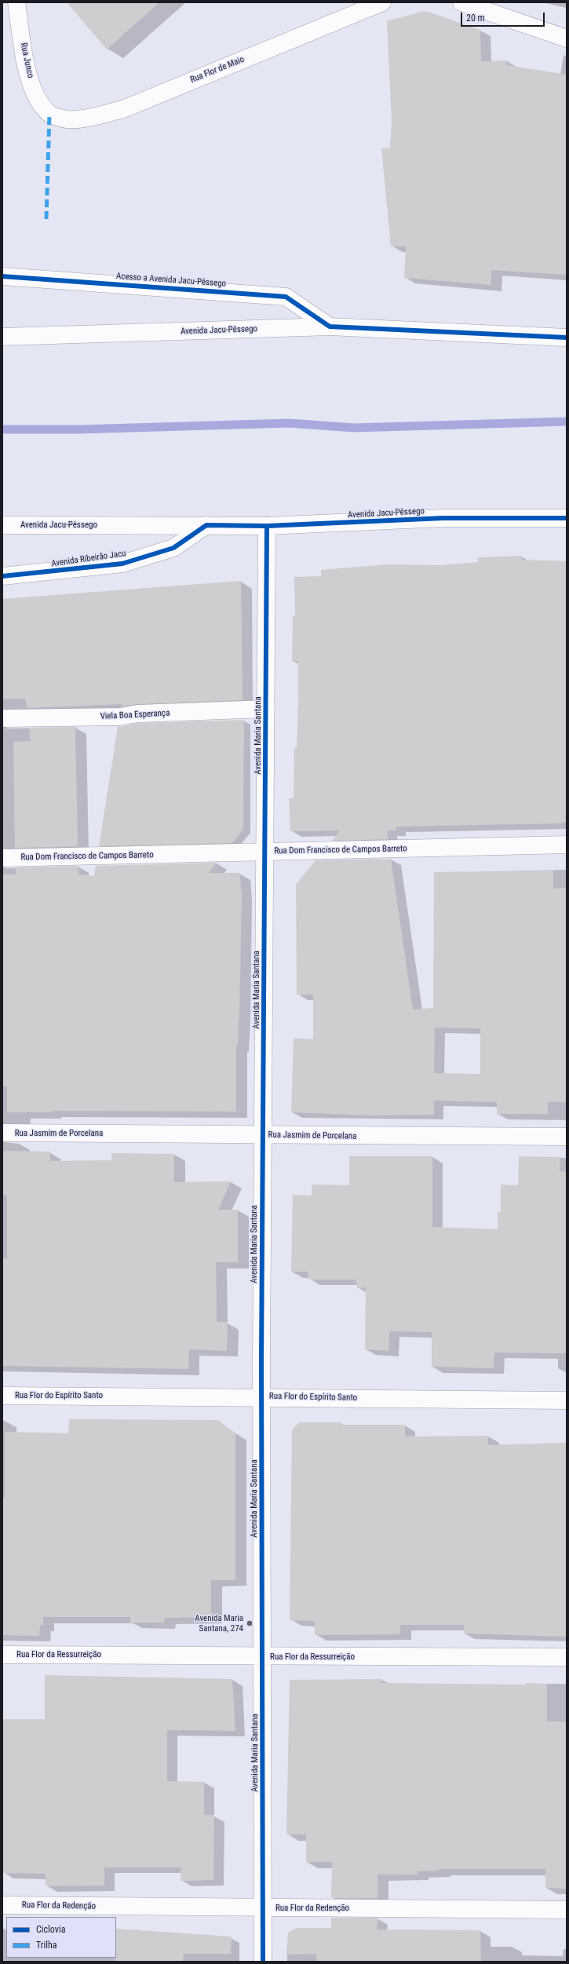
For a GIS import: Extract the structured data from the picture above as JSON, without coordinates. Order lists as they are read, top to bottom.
{
  "streets": {
    "main road": [
      "Rua Junco",
      "Rua Flor de Maio",
      "Acesso a Avenida Jacu-Pêssego",
      "Avenida Jacu-Pêssego",
      "Avenida Ribeirão Jacu",
      "Viela Boa Esperança",
      "Avenida Maria Santana",
      "Rua Dom Francisco de Campos Barreto",
      "Rua Jasmim de Porcelana",
      "Rua Flor do Espírito Santo",
      "Rua Flor da Ressurreição",
      "Rua Flor da Redenção"
    ]
  },
  "crossings": [
    ["Rua Junco", "Rua Flor de Maio"],
    ["Acesso a Avenida Jacu-Pêssego", "Avenida Jacu-Pêssego"],
    ["Avenida Jacu-Pêssego", "Avenida Ribeirão Jacu"],
    ["Avenida Jacu-Pêssego", "Avenida Maria Santana"],
    ["Viela Boa Esperança", "Avenida Maria Santana"],
    ["Avenida Maria Santana", "Rua Dom Francisco de Campos Barreto"],
    ["Avenida Maria Santana", "Rua Jasmim de Porcelana"],
    ["Avenida Maria Santana", "Rua Flor do Espírito Santo"],
    ["Avenida Maria Santana", "Rua Flor da Ressurreição"],
    ["Avenida Maria Santana", "Rua Flor da Redenção"]
  ],
  "places": ["Avenida Maria Santana, 274"],
  "legend": ["Ciclovia", "Trilha"],
  "scale_bar": "20 m"
}
